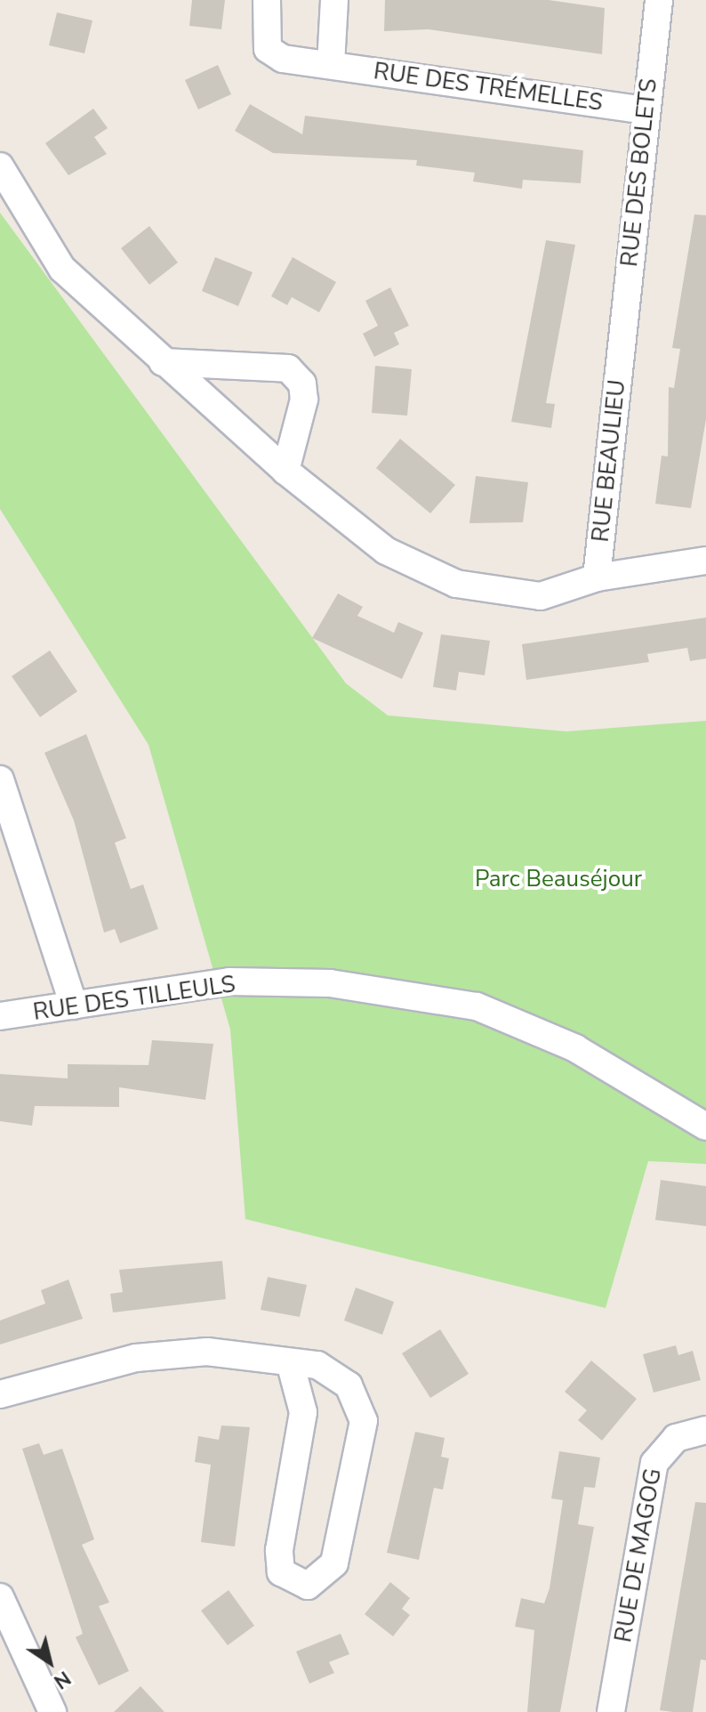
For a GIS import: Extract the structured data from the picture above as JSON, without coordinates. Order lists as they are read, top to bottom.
{
  "streets": {
    "street": [
      "RUE DES TRÉMELLES",
      "RUE DES BOLETS",
      "RUE BEAULIEU",
      "RUE DES TILLEULS",
      "RUE DE MAGOG"
    ]
  },
  "crossings": [
    ["RUE DES TRÉMELLES", "RUE DES BOLETS"],
    ["RUE DES BOLETS", "RUE BEAULIEU"]
  ],
  "parks": ["Parc Beauséjour"],
  "north": "bottom right"
}
